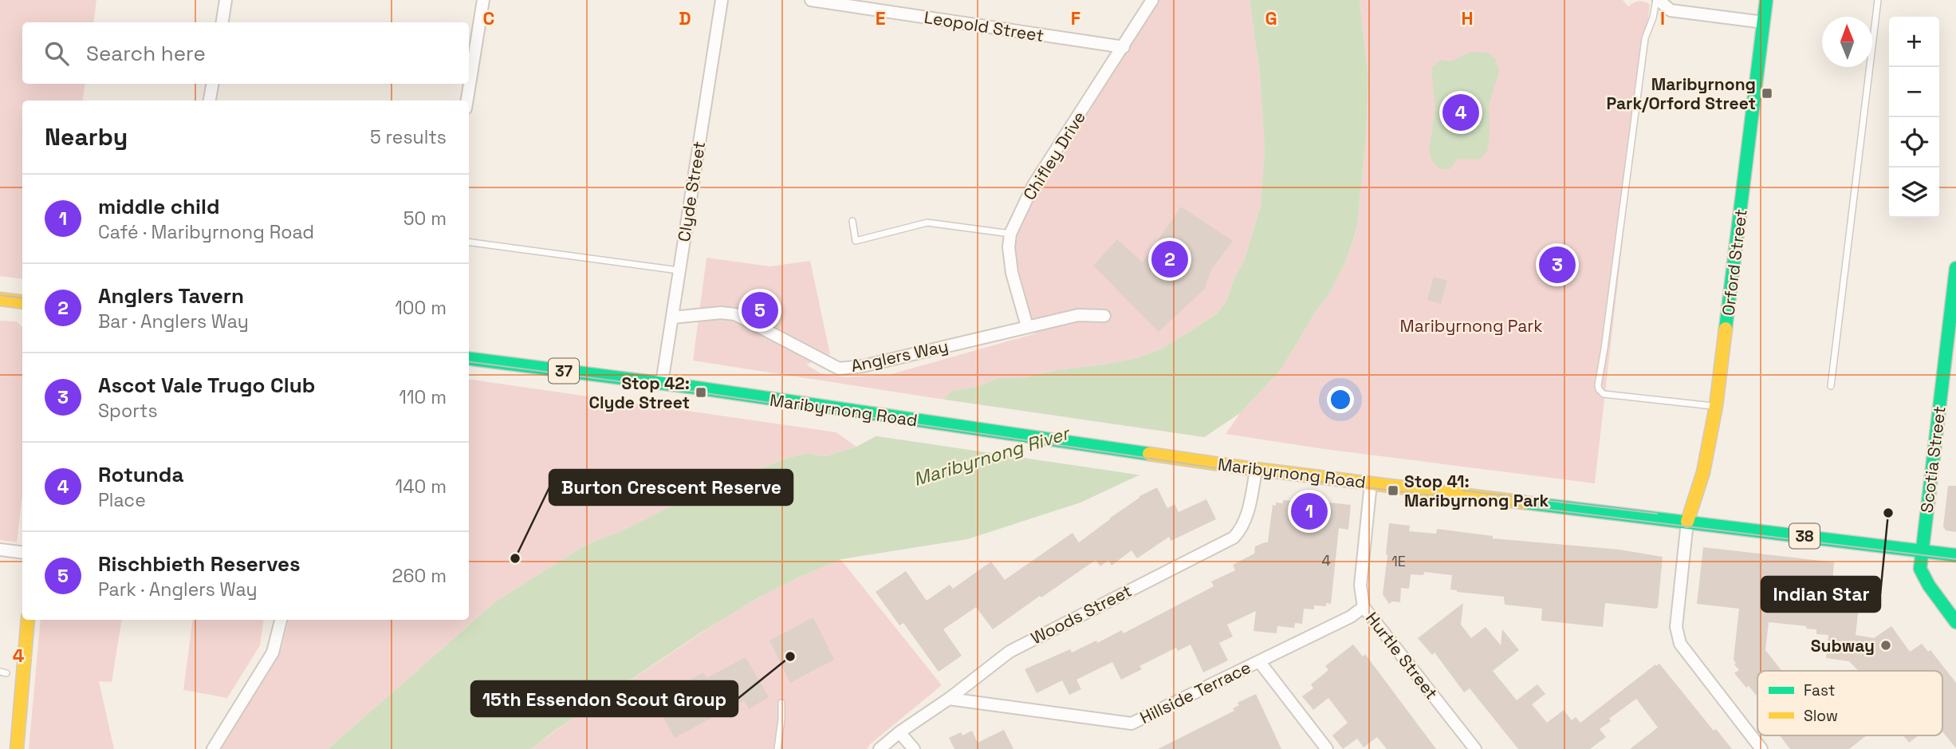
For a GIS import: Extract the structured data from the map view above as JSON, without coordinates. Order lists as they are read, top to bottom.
{
  "streets": {
    "main road": [
      "Orford Street",
      "37",
      "Maribyrnong Road",
      "Scotia Street",
      "38"
    ],
    "street": [
      "Leopold Street",
      "Chifley Drive",
      "Clyde Street",
      "Anglers Way",
      "Woods Street",
      "Hurtle Street",
      "Hillside Terrace"
    ]
  },
  "crossings": [
    ["Leopold Street", "Chifley Drive"],
    ["Chifley Drive", "Anglers Way"],
    ["Clyde Street", "Anglers Way"],
    ["Clyde Street", "37"],
    ["Clyde Street", "Maribyrnong Road"],
    ["Orford Street", "Maribyrnong Road"],
    ["37", "Maribyrnong Road"],
    ["Maribyrnong Road", "Scotia Street"],
    ["Maribyrnong Road", "Woods Street"],
    ["Maribyrnong Road", "Hurtle Street"],
    ["Woods Street", "Hillside Terrace"],
    ["Hurtle Street", "Hillside Terrace"]
  ],
  "water": ["Maribyrnong River"],
  "parks": ["Maribyrnong Park"],
  "places": {
    "transit": ["Maribyrnong Park/Orford Street", "Stop 42: Clyde Street", "Stop 41: Maribyrnong Park"],
    "other": [
      "Indian Star",
      "Burton Crescent Reserve",
      "Subway",
      "15th Essendon Scout Group"
    ]
  },
  "house_numbers": ["4", "1E"],
  "legend": ["Fast", "Slow"],
  "north": "top",
  "page": {
    "map_buttons": ["+", "−"],
    "search": "Search here",
    "pins": [
      "4",
      "2",
      "3",
      "5",
      "1"
    ],
    "heading": ["Nearby", "5 results"],
    "list": [
      {
        "mark": "1",
        "name": "middle child",
        "note": "Café · Maribyrnong Road",
        "value": "50 m"
      },
      {
        "mark": "2",
        "name": "Anglers Tavern",
        "note": "Bar · Anglers Way",
        "value": "100 m"
      },
      {
        "mark": "3",
        "name": "Ascot Vale Trugo Club",
        "note": "Sports",
        "value": "110 m"
      },
      {
        "mark": "4",
        "name": "Rotunda",
        "note": "Place",
        "value": "140 m"
      },
      {
        "mark": "5",
        "name": "Rischbieth Reserves",
        "note": "Park · Anglers Way",
        "value": "260 m"
      }
    ]
  },
  "grid": {
    "columns": [
      "C",
      "D",
      "E",
      "F",
      "G",
      "H",
      "I"
    ],
    "rows": ["4"]
  }
}
